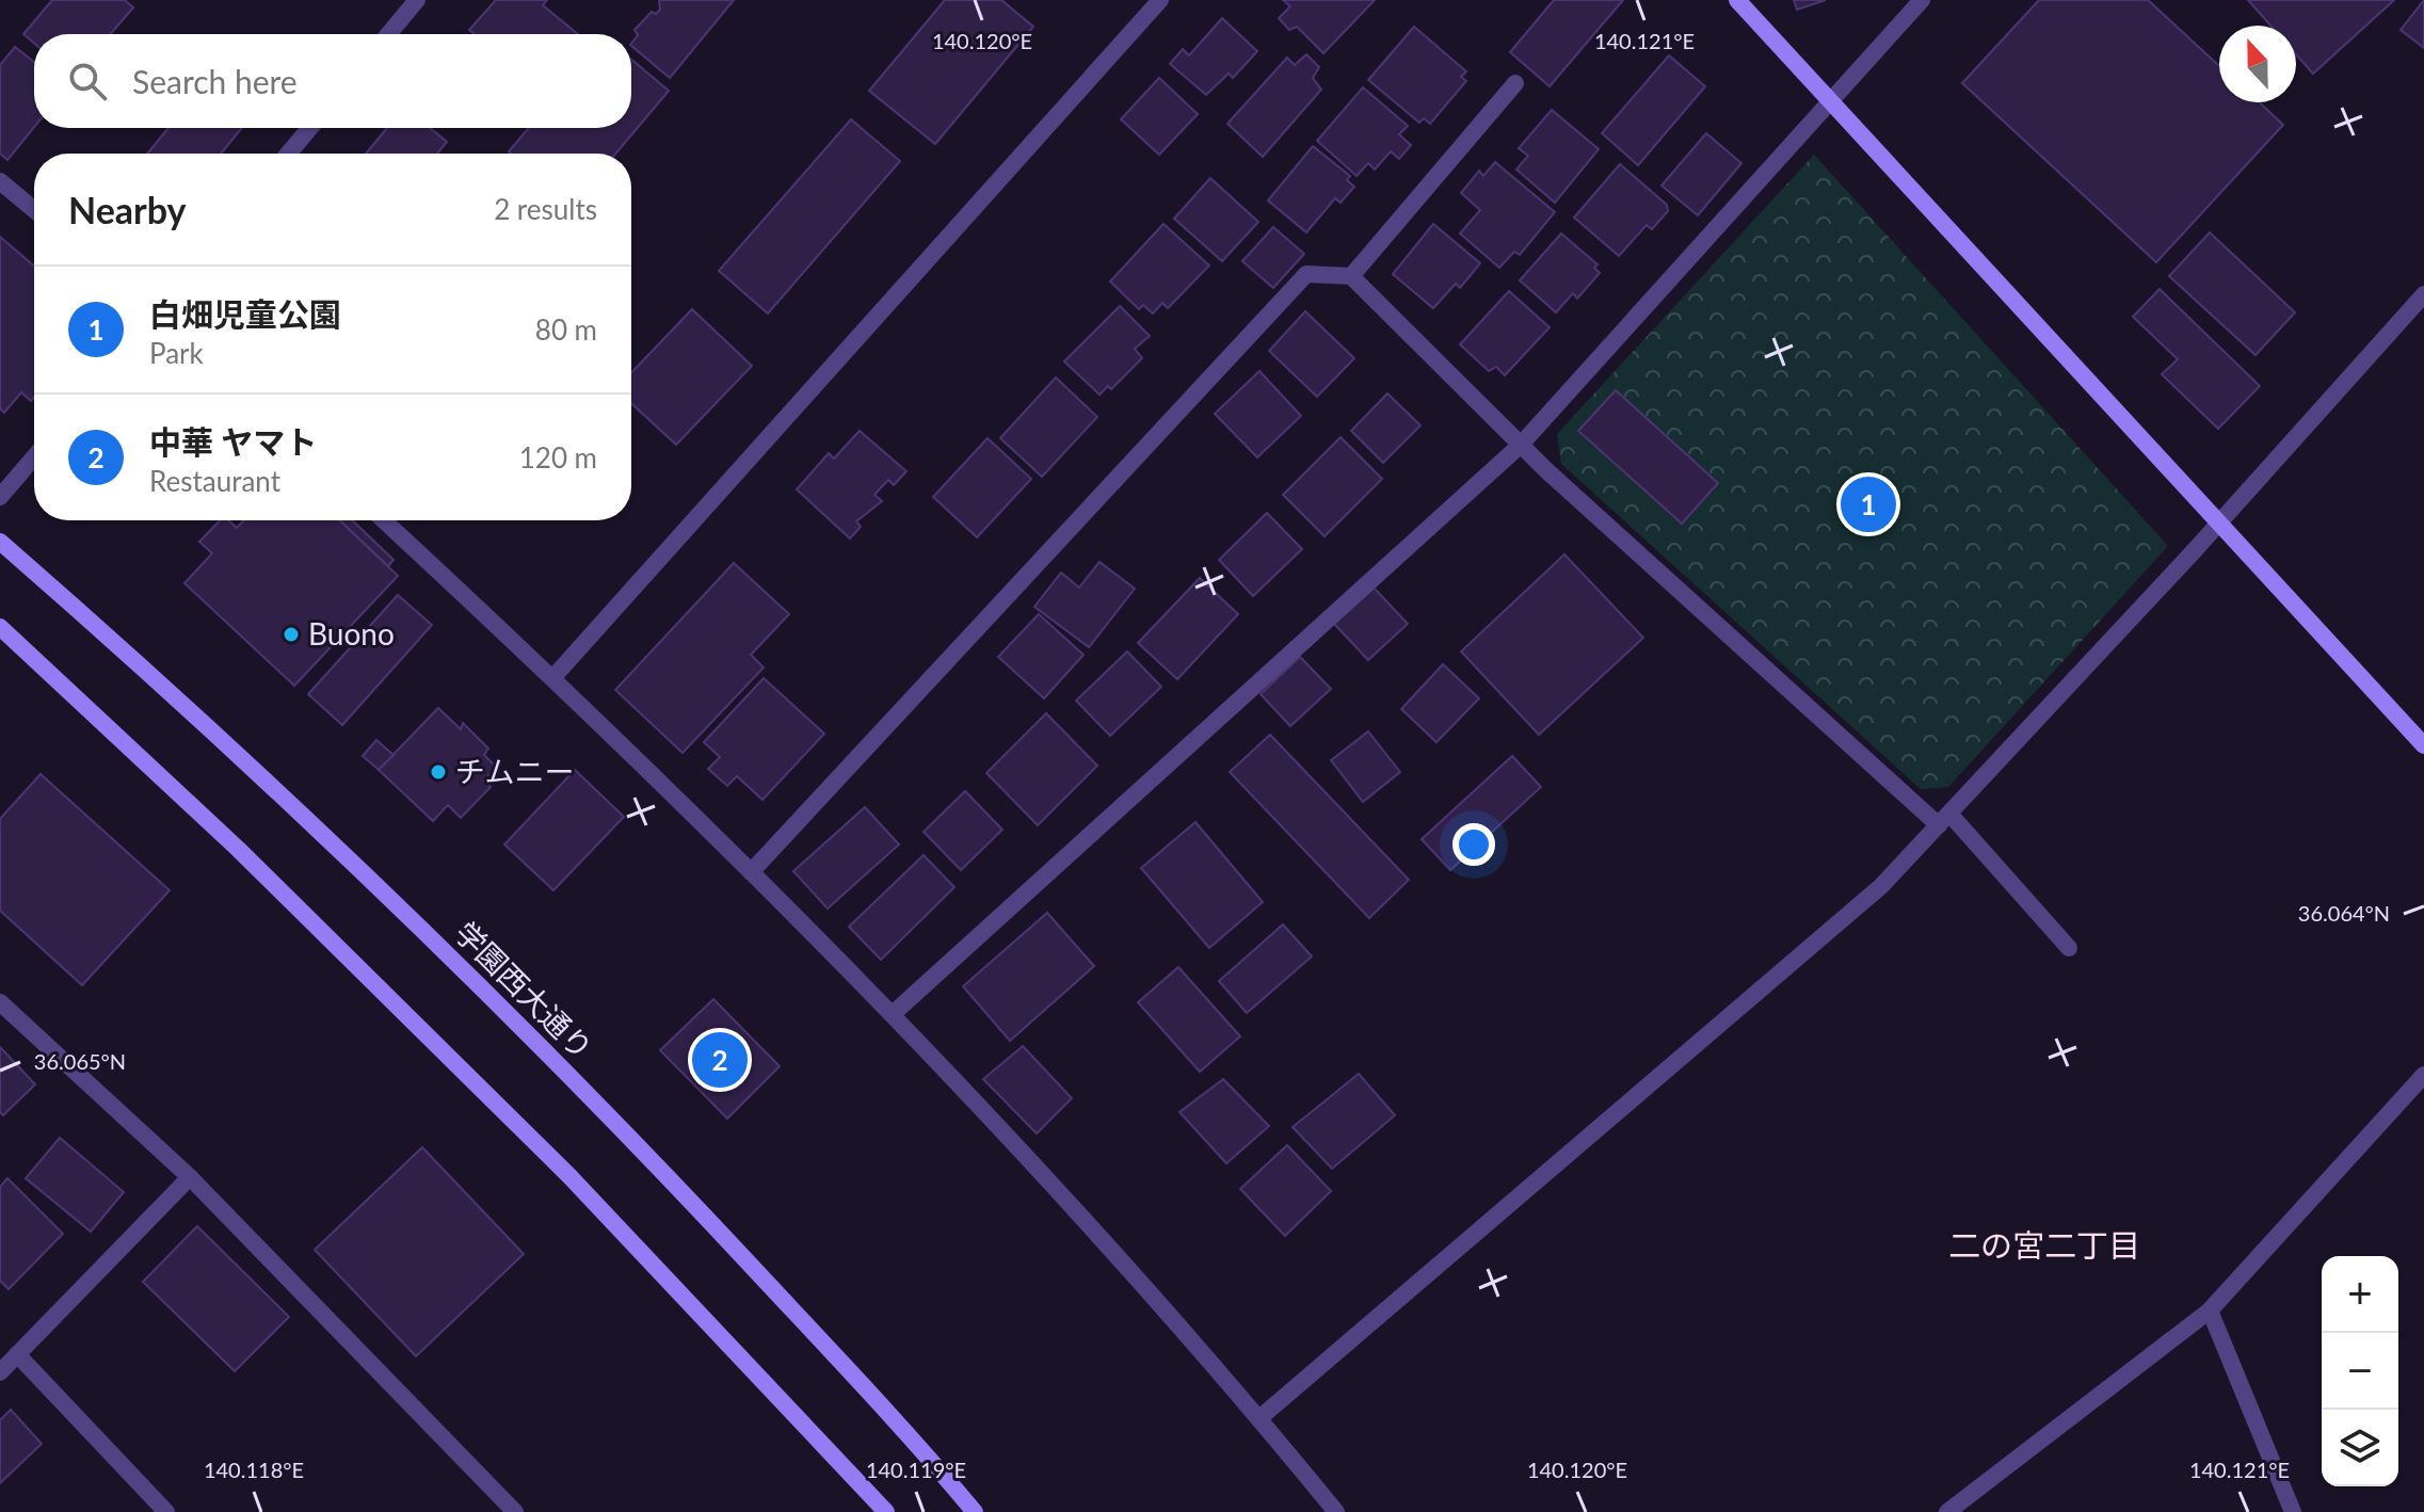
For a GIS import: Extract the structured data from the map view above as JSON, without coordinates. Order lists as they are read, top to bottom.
{
  "streets": {
    "main road": ["学園西大通り"]
  },
  "districts": ["二の宮二丁目"],
  "places": ["Buono", "チムニー"],
  "north": "top",
  "page": {
    "search": "Search here",
    "heading": ["Nearby", "2 results"],
    "list": [
      {
        "mark": "1",
        "name": "白畑児童公園",
        "note": "Park",
        "value": "80 m"
      },
      {
        "mark": "2",
        "name": "中華 ヤマト",
        "note": "Restaurant",
        "value": "120 m"
      }
    ],
    "pins": ["1", "2"],
    "map_buttons": ["+", "−"]
  },
  "coordinates": [
    "140.120°E",
    "140.121°E",
    "36.064°N",
    "36.065°N",
    "140.118°E",
    "140.119°E"
  ]
}
